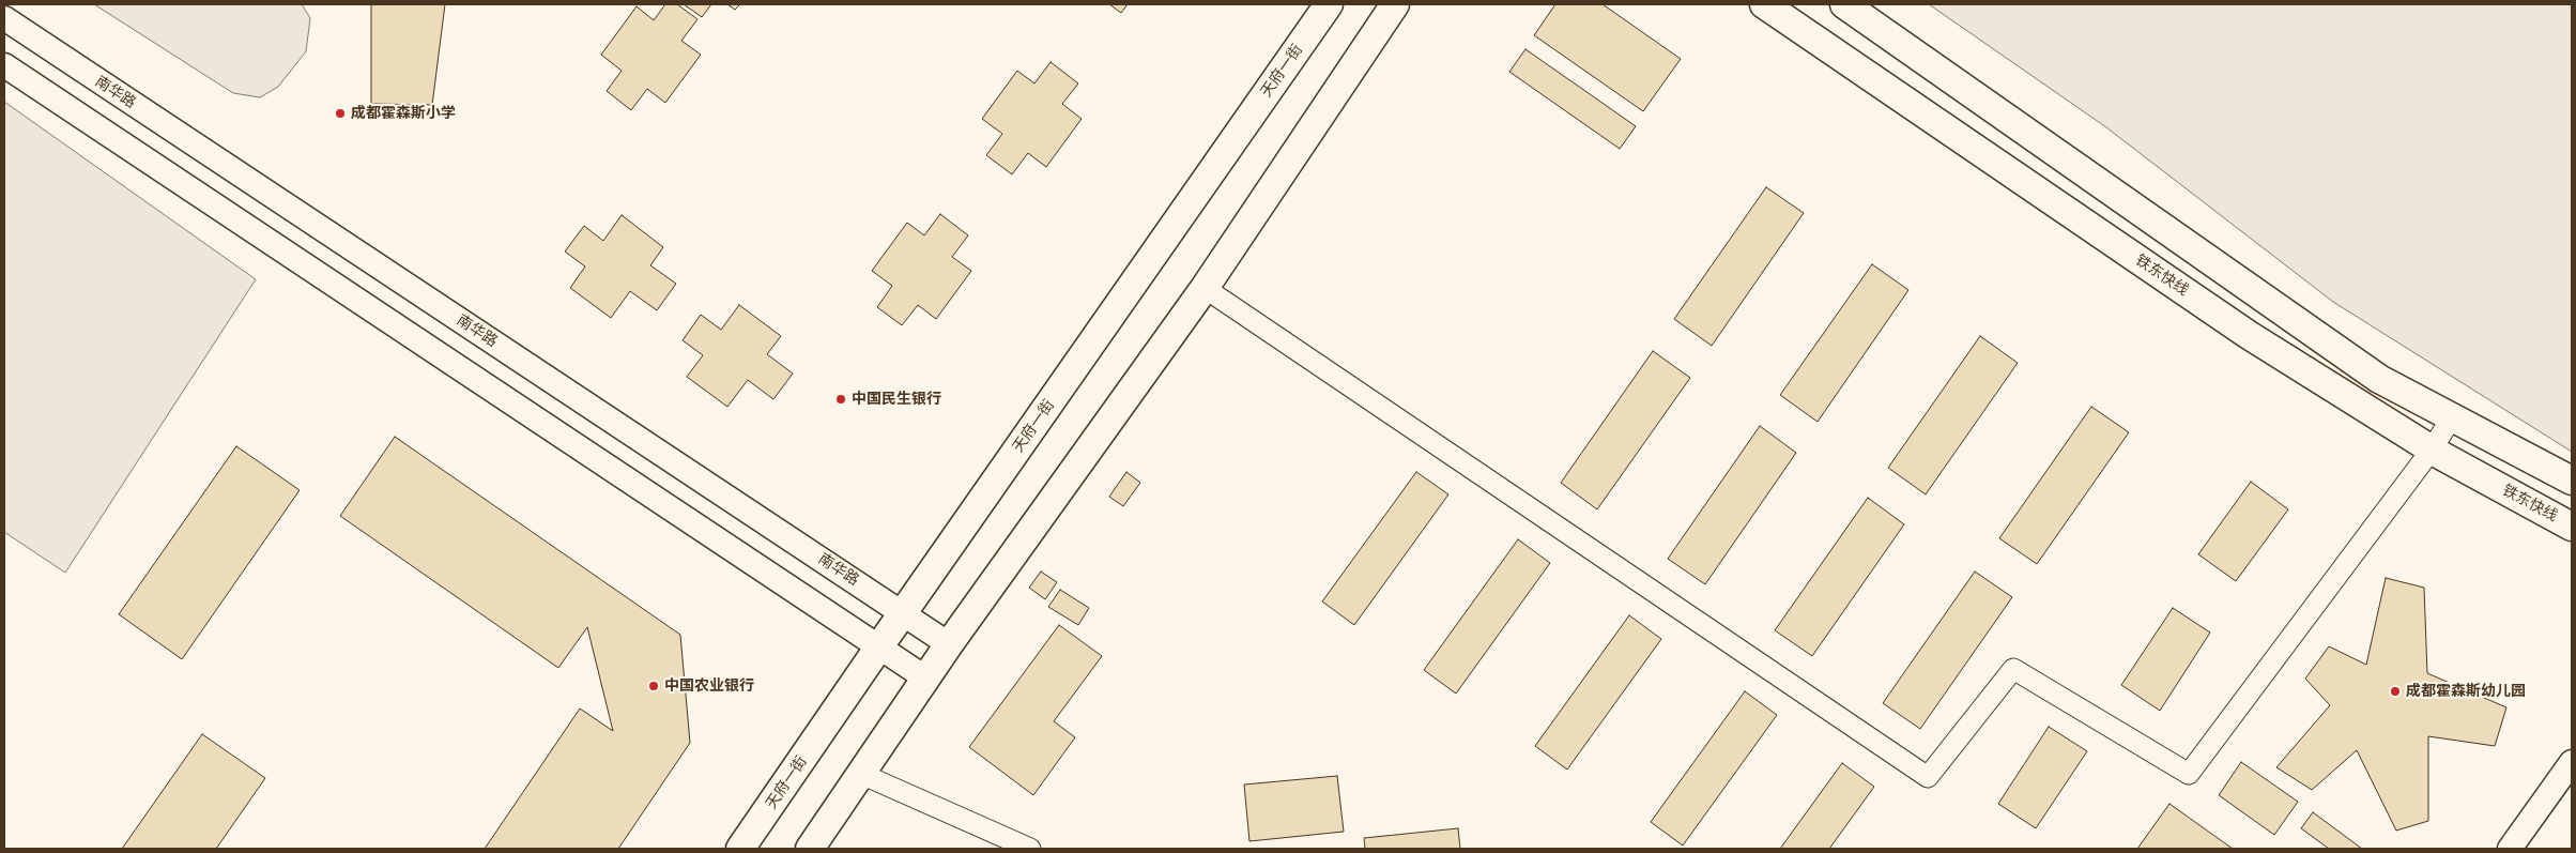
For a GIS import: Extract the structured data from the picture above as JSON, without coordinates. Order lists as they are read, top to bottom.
{
  "streets": {
    "main road": ["天府一街", "铁东快线"],
    "street": ["南华路"]
  },
  "crossings": [
    ["天府一街", "南华路"]
  ],
  "places": [
    "成都霍森斯小学",
    "中国民生银行",
    "中国农业银行",
    "成都霍森斯幼儿园"
  ]
}
